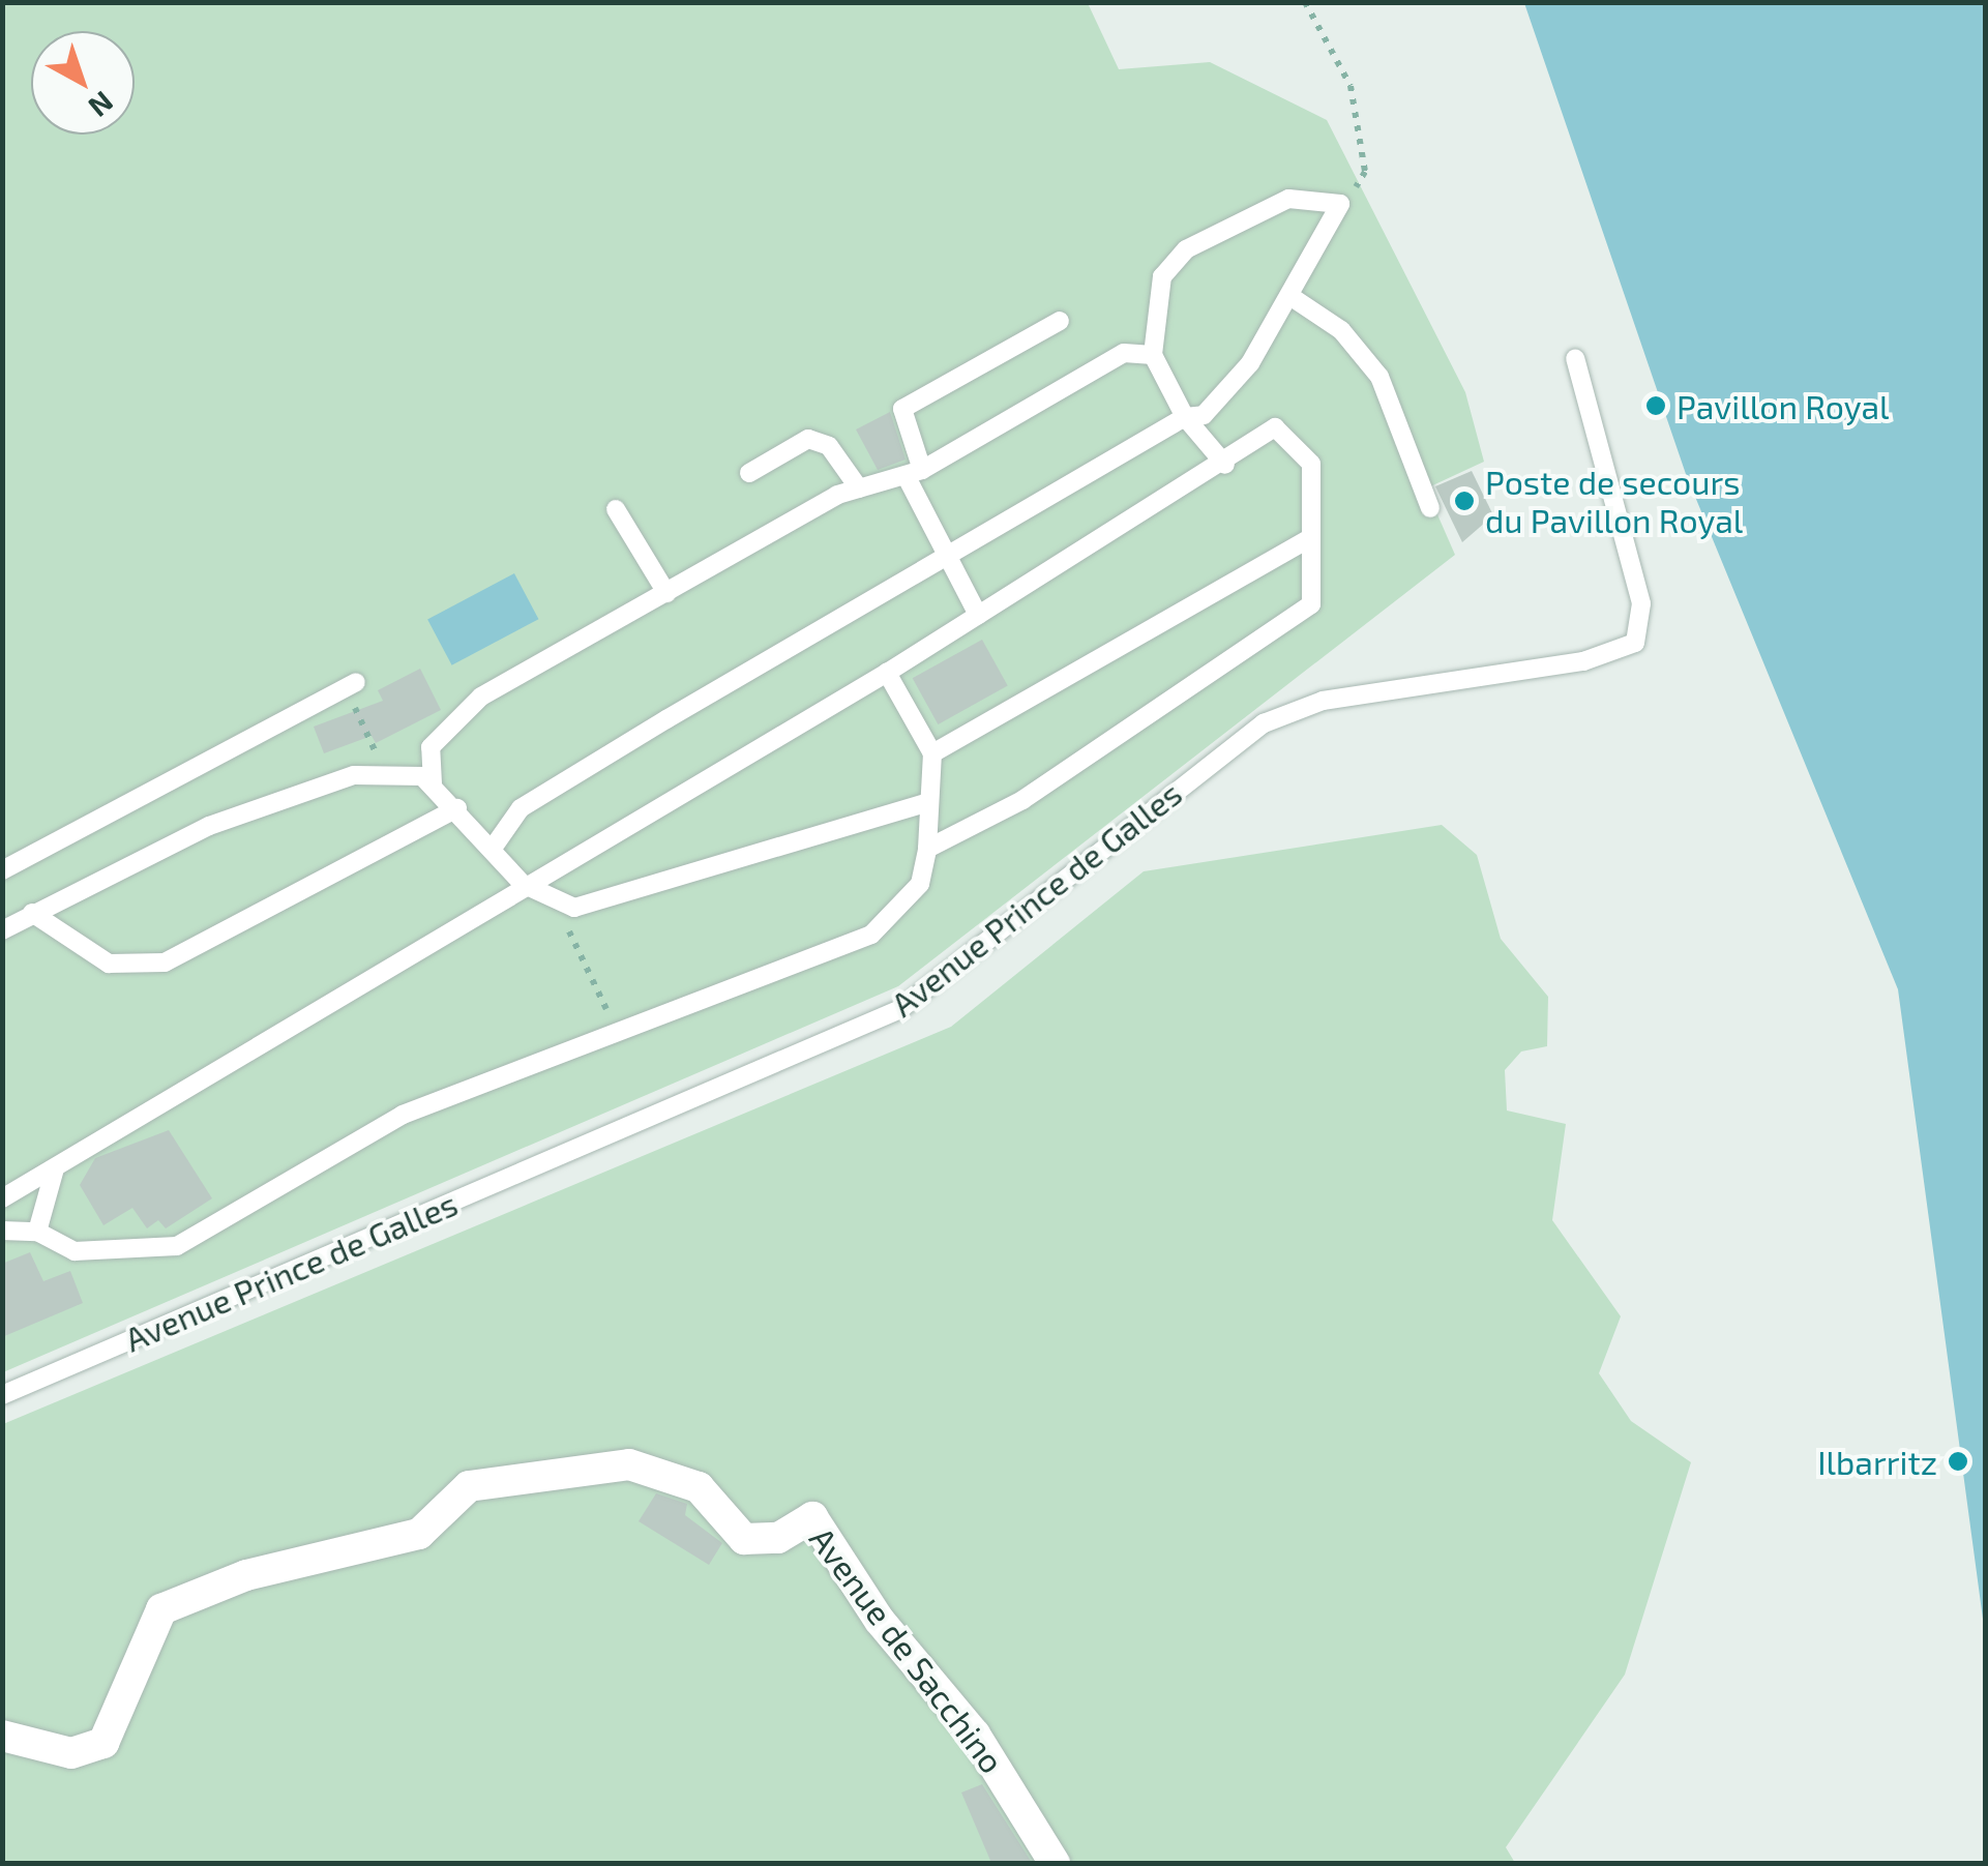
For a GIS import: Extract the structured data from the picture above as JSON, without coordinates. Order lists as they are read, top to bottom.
{
  "streets": {
    "street": ["Avenue de Sacchino"],
    "lane": ["Avenue Prince de Galles"]
  },
  "places": ["Pavillon Royal", "Poste de secours du Pavillon Royal", "Ilbarritz"],
  "north": "bottom right"
}
